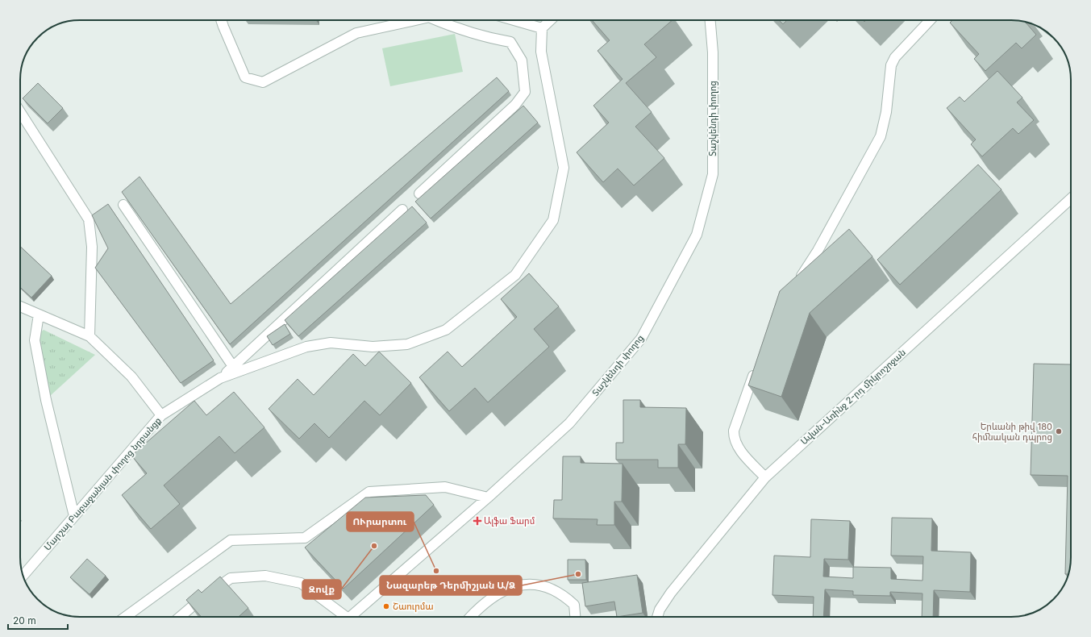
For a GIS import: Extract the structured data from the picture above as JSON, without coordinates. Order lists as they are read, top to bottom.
{
  "streets": {
    "street": ["Տաշկենդի փողոց", "Ավան-Առինջ 2-րդ միկրոշրջան", "Մարշալ Բաբաջանյան փողոց նրբանցք"]
  },
  "places": {
    "other": [
      "Երևանի թիվ 180 հիմնական դպրոց",
      "Զովք",
      "ՈՒրարտու",
      "Նազարեթ Դերմիշյան Ա/Ձ",
      "Շաուրմա"
    ],
    "health": ["Ալֆա Ֆարմ"]
  },
  "scale_bar": "20 m"
}
